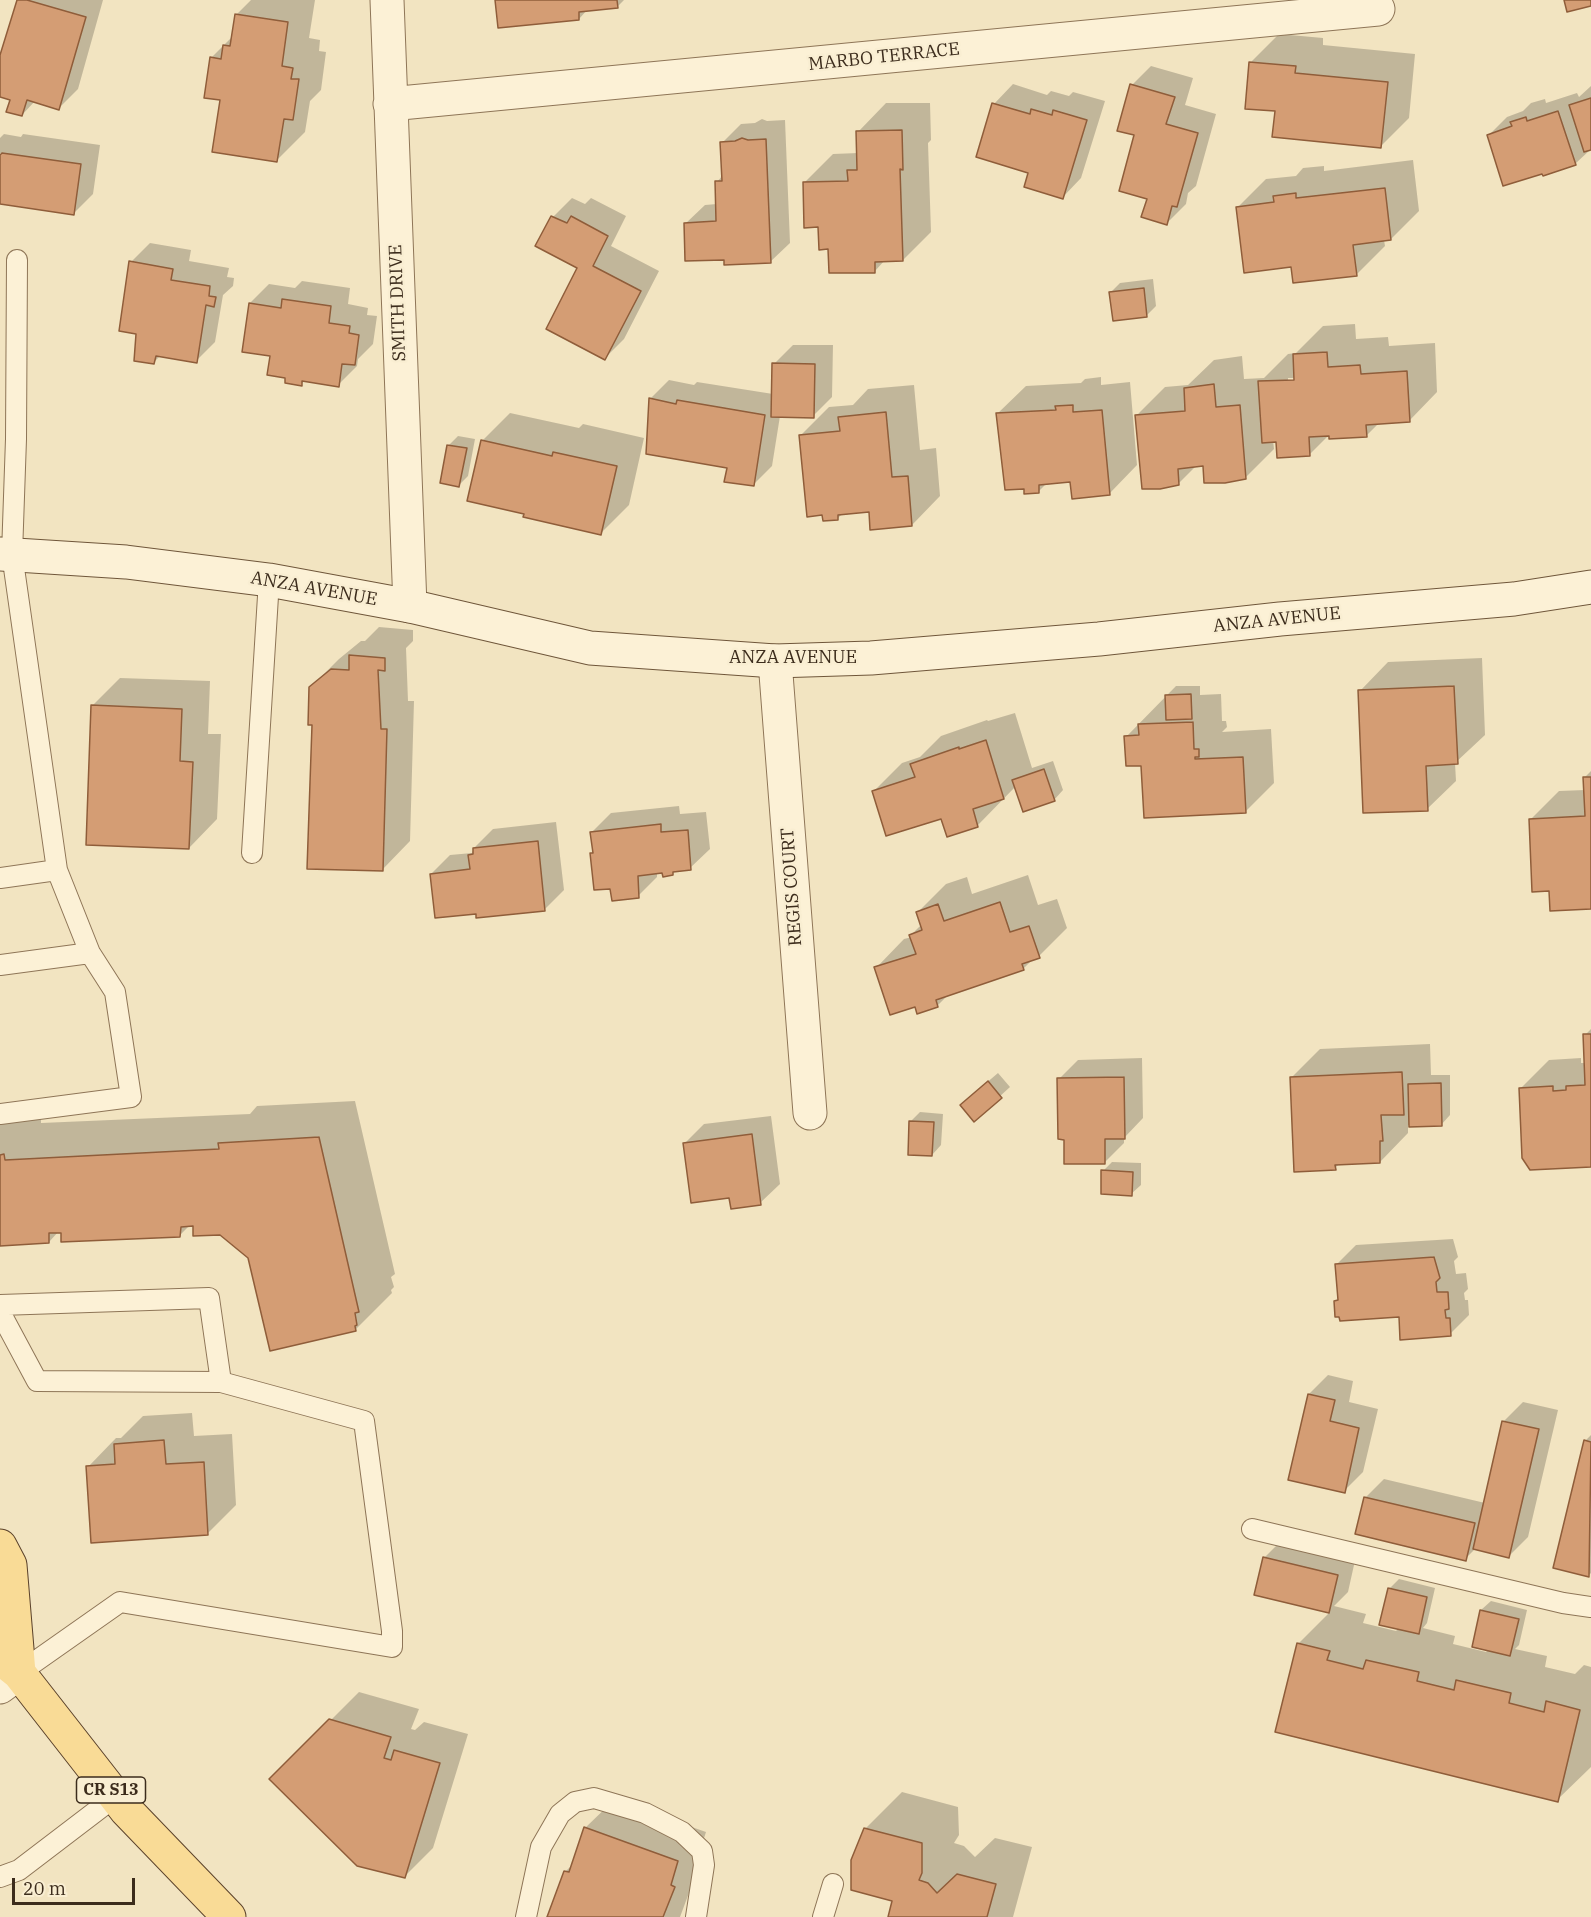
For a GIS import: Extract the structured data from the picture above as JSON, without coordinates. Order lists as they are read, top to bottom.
{
  "streets": {
    "main road": ["CR S13"],
    "street": [
      "MARBO TERRACE",
      "SMITH DRIVE",
      "ANZA AVENUE",
      "REGIS COURT"
    ]
  },
  "crossings": [
    ["MARBO TERRACE", "SMITH DRIVE"],
    ["SMITH DRIVE", "ANZA AVENUE"],
    ["ANZA AVENUE", "REGIS COURT"]
  ],
  "scale_bar": "20 m"
}
